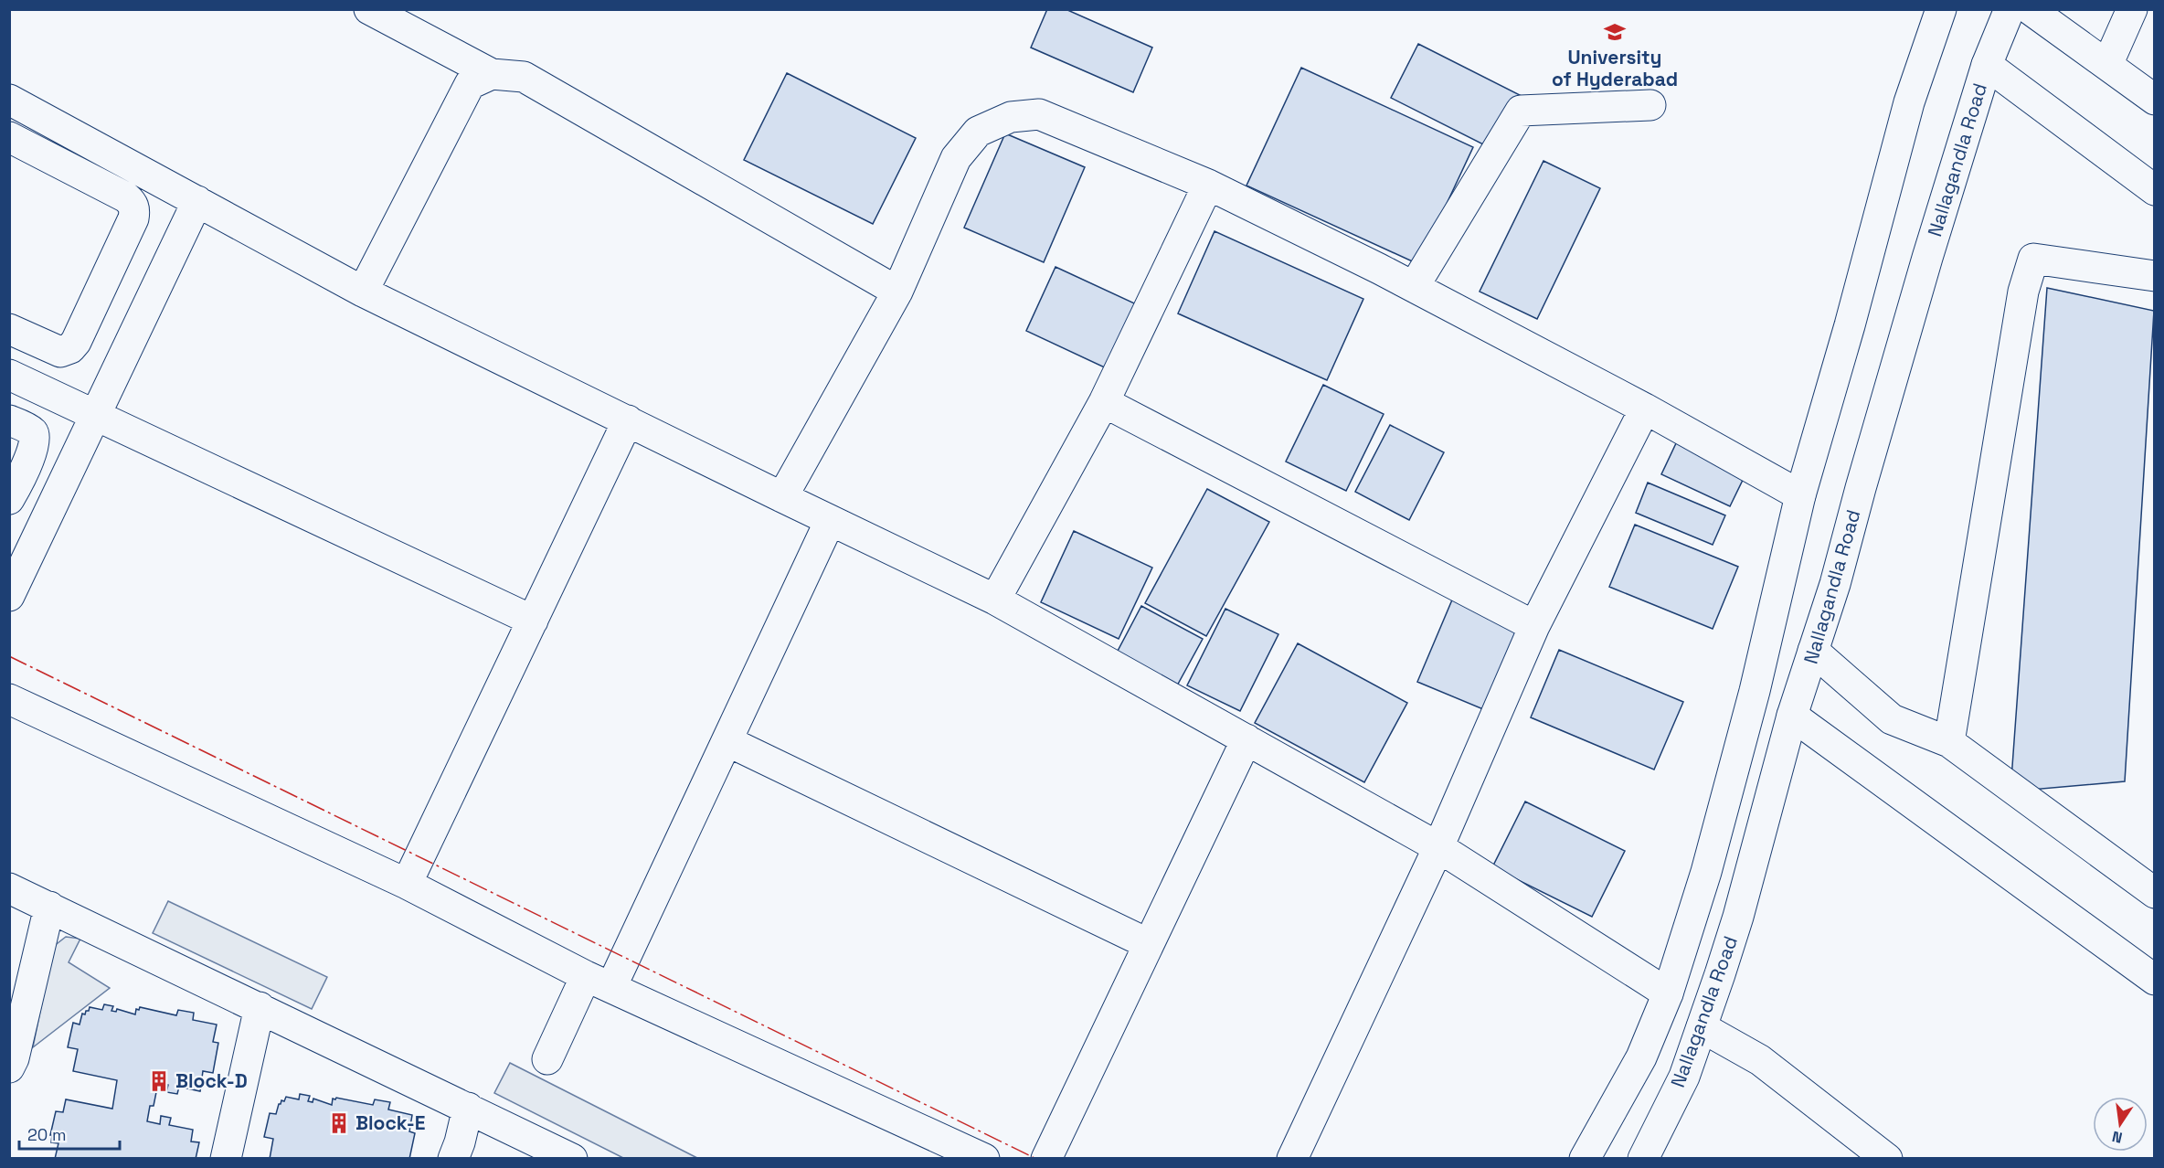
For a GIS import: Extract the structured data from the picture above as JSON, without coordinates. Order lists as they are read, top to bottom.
{
  "streets": {
    "street": ["Nallagandla Road"]
  },
  "places": {
    "school or university": ["University of Hyderabad"],
    "building": ["Block-D", "Block-E"]
  },
  "scale_bar": "20 m",
  "north": "bottom"
}
